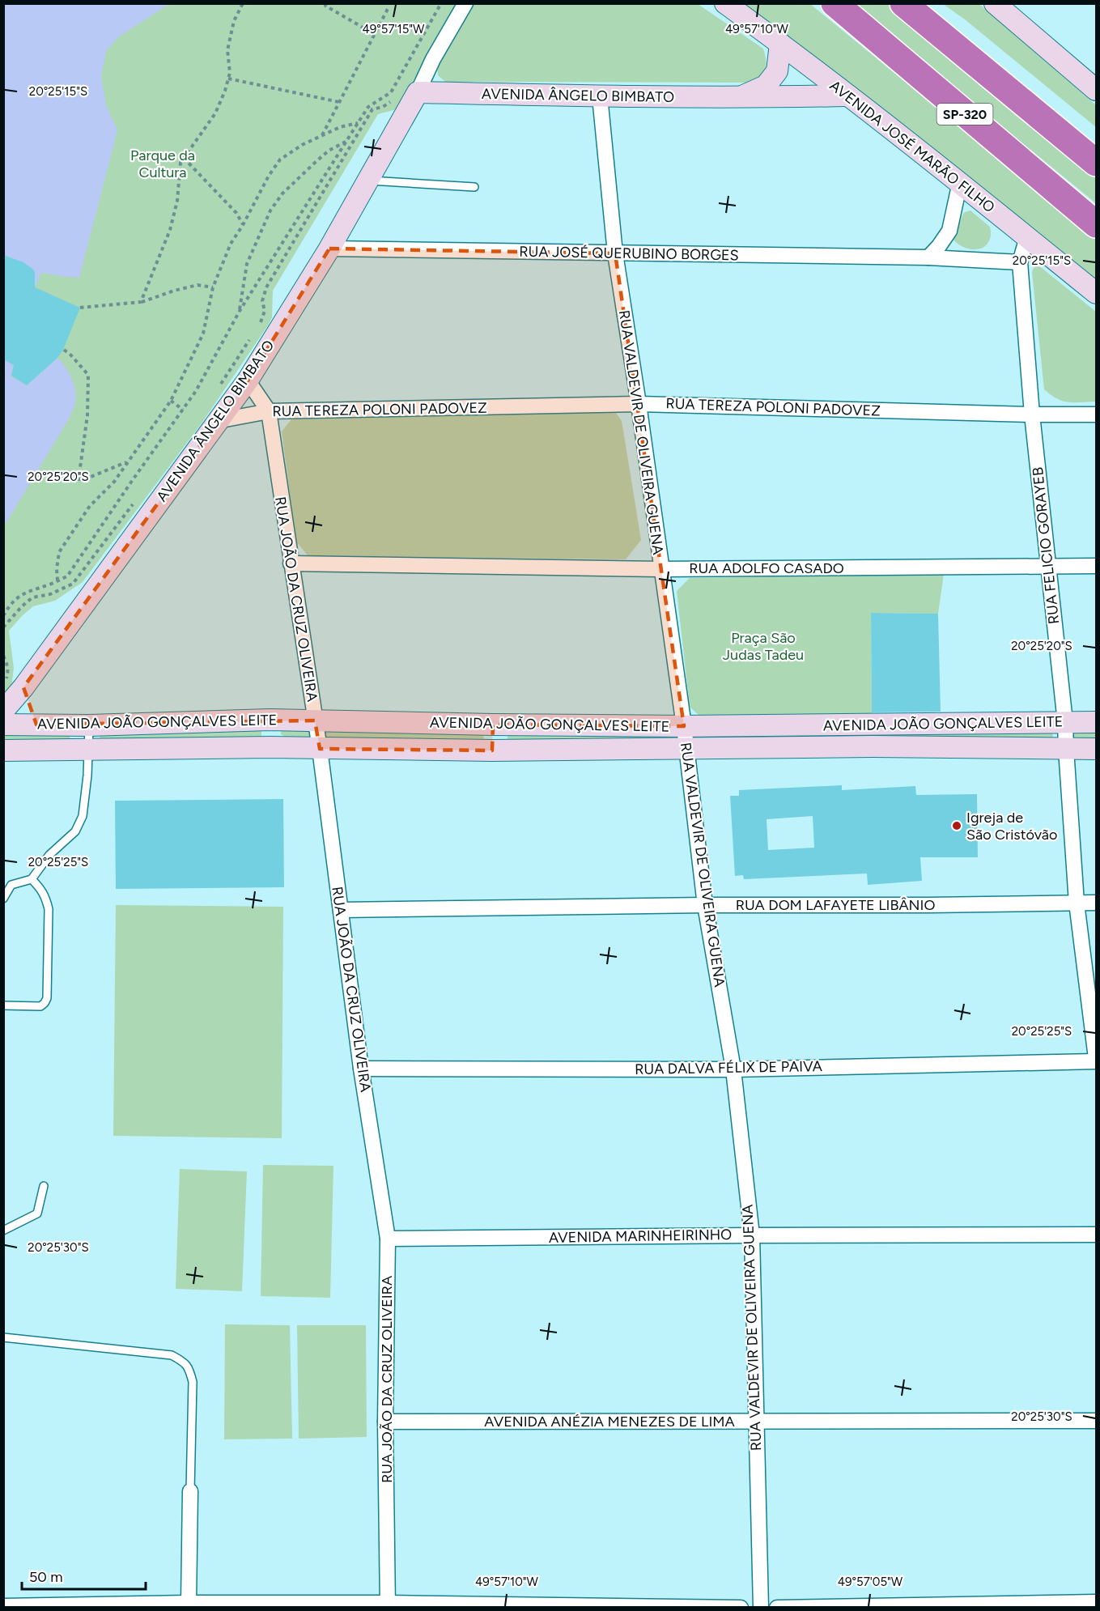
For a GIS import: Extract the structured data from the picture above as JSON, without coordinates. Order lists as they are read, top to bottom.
{
  "streets": {
    "highway": ["SP-320"],
    "main road": ["AVENIDA ÂNGELO BIMBATO", "AVENIDA JOSÉ MARÃO FILHO", "AVENIDA JOÃO GONÇALVES LEITE"],
    "street": [
      "RUA JOSÉ QUERUBINO BORGES",
      "RUA TEREZA POLONI PADOVEZ",
      "RUA VALDEVIR DE OLIVEIRA GUENA",
      "RUA FELICIO GORAYEB",
      "RUA ADOLFO CASADO",
      "RUA JOÃO DA CRUZ OLIVEIRA",
      "RUA DOM LAFAYETE LIBÂNIO",
      "RUA DALVA FÉLIX DE PAIVA",
      "AVENIDA MARINHEIRINHO",
      "AVENIDA ANÉZIA MENEZES DE LIMA"
    ]
  },
  "crossings": [
    ["AVENIDA ÂNGELO BIMBATO", "AVENIDA JOSÉ MARÃO FILHO"],
    ["AVENIDA ÂNGELO BIMBATO", "RUA JOSÉ QUERUBINO BORGES"],
    ["AVENIDA ÂNGELO BIMBATO", "RUA TEREZA POLONI PADOVEZ"],
    ["AVENIDA ÂNGELO BIMBATO", "RUA VALDEVIR DE OLIVEIRA GUENA"],
    ["AVENIDA ÂNGELO BIMBATO", "RUA JOÃO DA CRUZ OLIVEIRA"],
    ["AVENIDA JOSÉ MARÃO FILHO", "RUA FELICIO GORAYEB"],
    ["RUA JOSÉ QUERUBINO BORGES", "RUA VALDEVIR DE OLIVEIRA GUENA"],
    ["RUA JOSÉ QUERUBINO BORGES", "RUA FELICIO GORAYEB"],
    ["RUA TEREZA POLONI PADOVEZ", "RUA VALDEVIR DE OLIVEIRA GUENA"],
    ["RUA TEREZA POLONI PADOVEZ", "RUA FELICIO GORAYEB"],
    ["RUA TEREZA POLONI PADOVEZ", "RUA JOÃO DA CRUZ OLIVEIRA"],
    ["RUA VALDEVIR DE OLIVEIRA GUENA", "RUA ADOLFO CASADO"],
    ["RUA VALDEVIR DE OLIVEIRA GUENA", "AVENIDA JOÃO GONÇALVES LEITE"],
    ["RUA VALDEVIR DE OLIVEIRA GUENA", "RUA DOM LAFAYETE LIBÂNIO"],
    ["RUA VALDEVIR DE OLIVEIRA GUENA", "RUA DALVA FÉLIX DE PAIVA"],
    ["RUA VALDEVIR DE OLIVEIRA GUENA", "AVENIDA MARINHEIRINHO"],
    ["RUA VALDEVIR DE OLIVEIRA GUENA", "AVENIDA ANÉZIA MENEZES DE LIMA"],
    ["RUA FELICIO GORAYEB", "RUA ADOLFO CASADO"],
    ["RUA FELICIO GORAYEB", "AVENIDA JOÃO GONÇALVES LEITE"],
    ["RUA FELICIO GORAYEB", "RUA DOM LAFAYETE LIBÂNIO"],
    ["RUA FELICIO GORAYEB", "RUA DALVA FÉLIX DE PAIVA"],
    ["RUA ADOLFO CASADO", "RUA JOÃO DA CRUZ OLIVEIRA"],
    ["RUA JOÃO DA CRUZ OLIVEIRA", "AVENIDA JOÃO GONÇALVES LEITE"],
    ["RUA JOÃO DA CRUZ OLIVEIRA", "RUA DOM LAFAYETE LIBÂNIO"],
    ["RUA JOÃO DA CRUZ OLIVEIRA", "RUA DALVA FÉLIX DE PAIVA"],
    ["RUA JOÃO DA CRUZ OLIVEIRA", "AVENIDA MARINHEIRINHO"],
    ["RUA JOÃO DA CRUZ OLIVEIRA", "AVENIDA ANÉZIA MENEZES DE LIMA"]
  ],
  "parks": ["Parque da Cultura", "Praça São Judas Tadeu"],
  "places": ["Igreja de São Cristóvão"],
  "scale_bar": "50 m",
  "coordinates": [
    "49°57'15\"W",
    "49°57'10\"W",
    "20°25'15\"S",
    "20°25'20\"S",
    "20°25'25\"S",
    "20°25'30\"S",
    "49°57'05\"W"
  ]
}
